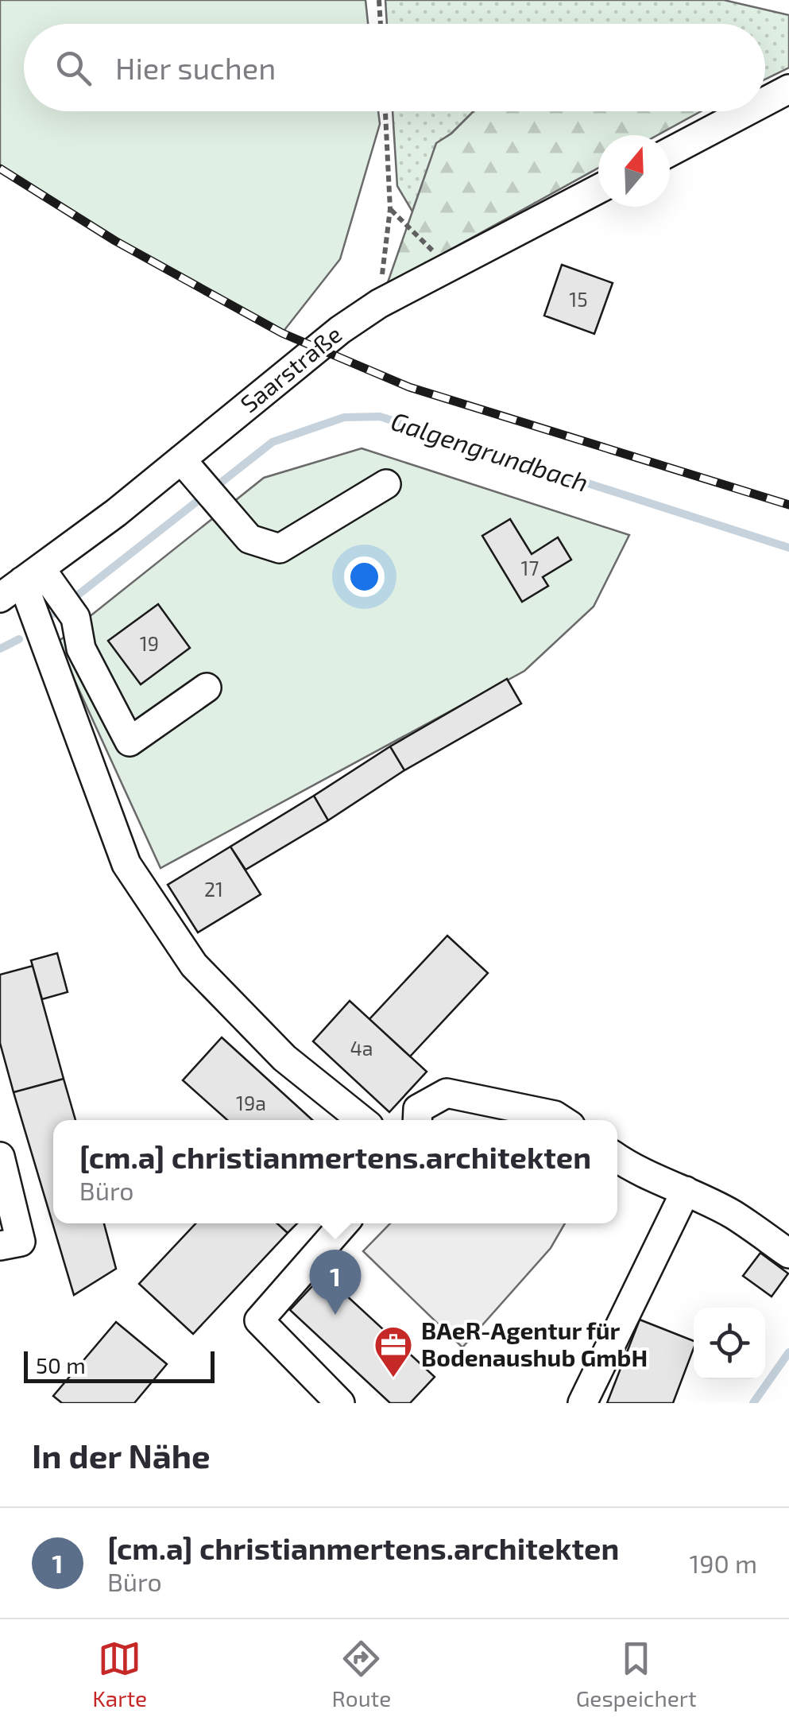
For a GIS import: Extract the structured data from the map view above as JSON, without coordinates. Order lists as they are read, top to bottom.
{
  "streets": {
    "street": ["Saarstraße"]
  },
  "water": ["Galgengrundbach"],
  "places": {
    "office": ["BAeR-Agentur für Bodenaushub GmbH"]
  },
  "house_numbers": [
    "15",
    "17",
    "19",
    "21",
    "4a",
    "19a"
  ],
  "scale_bar": "50 m",
  "north": "top",
  "page": {
    "search": "Hier suchen",
    "popup": ["[cm.a] christianmertens.architekten", "Büro"],
    "pins": "1",
    "scale": "50 m",
    "heading": "In der Nähe",
    "list": [
      {
        "mark": "1",
        "name": "[cm.a] christianmertens.architekten",
        "note": "Büro",
        "value": "190 m"
      }
    ],
    "nav": ["Karte", "Route", "Gespeichert"]
  }
}
